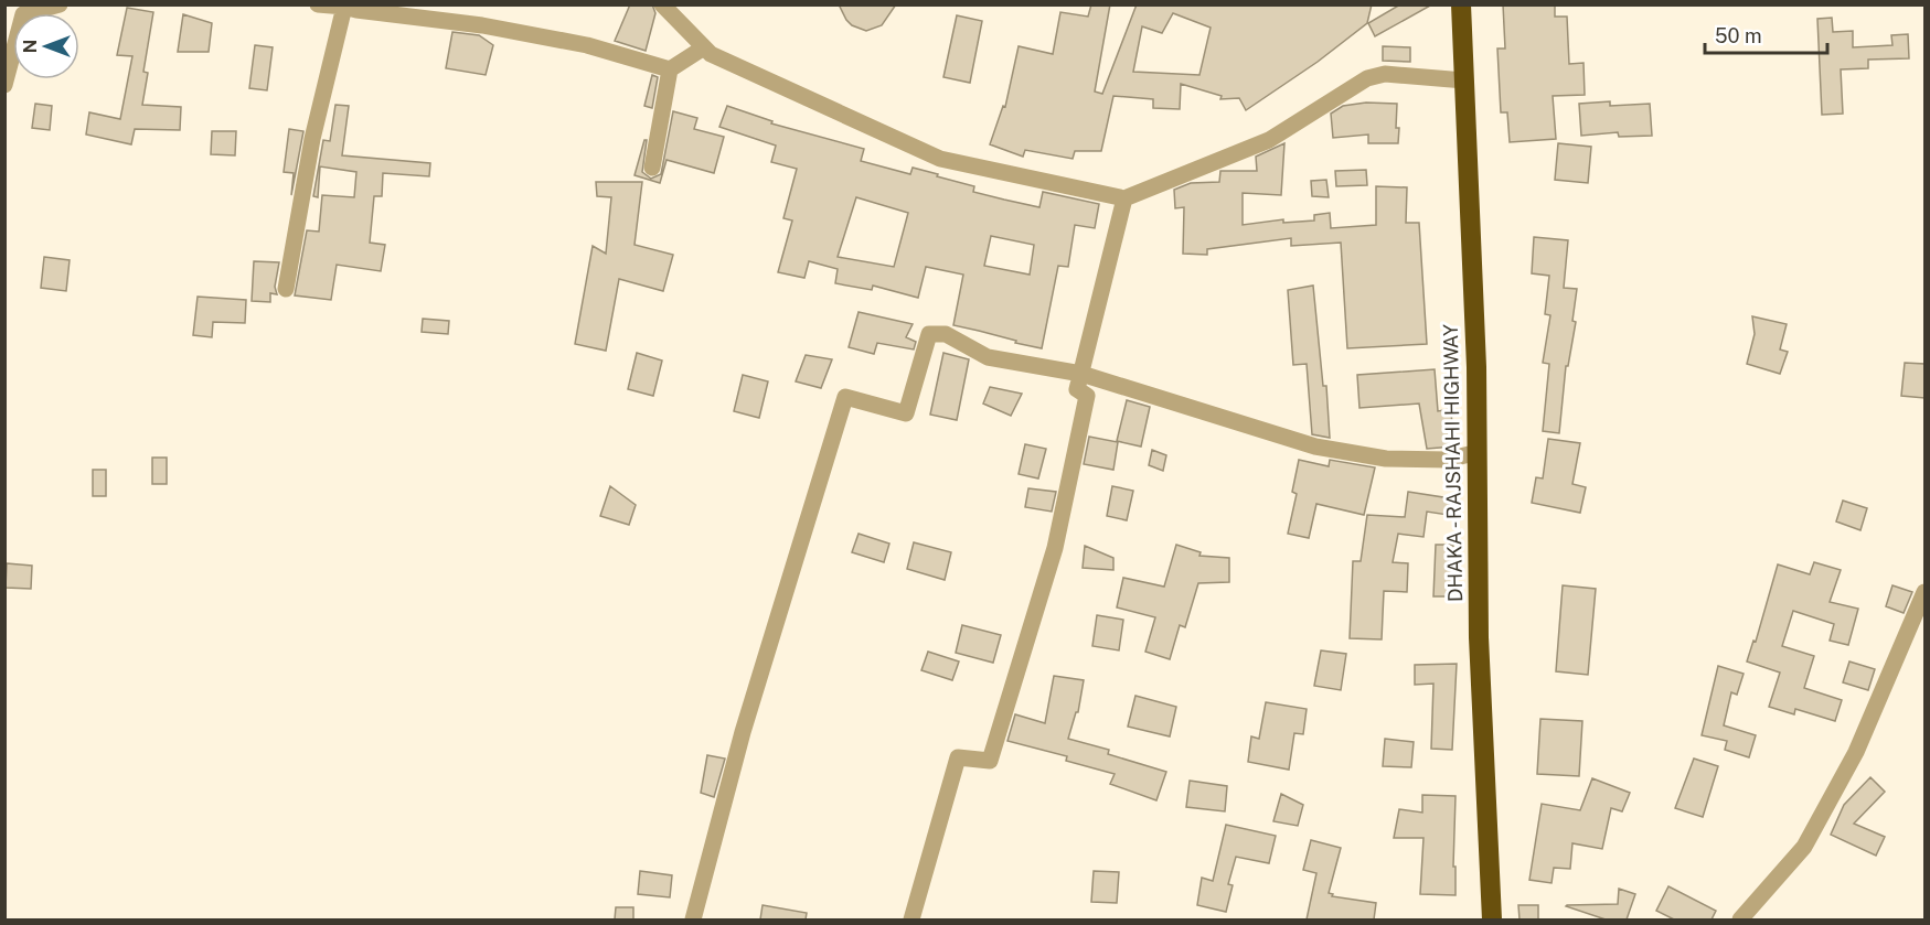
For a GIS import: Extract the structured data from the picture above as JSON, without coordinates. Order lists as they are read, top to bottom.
{
  "streets": {
    "highway": ["DHAKA - RAJSHAHI HIGHWAY"]
  },
  "scale_bar": "50 m",
  "north": "left"
}
